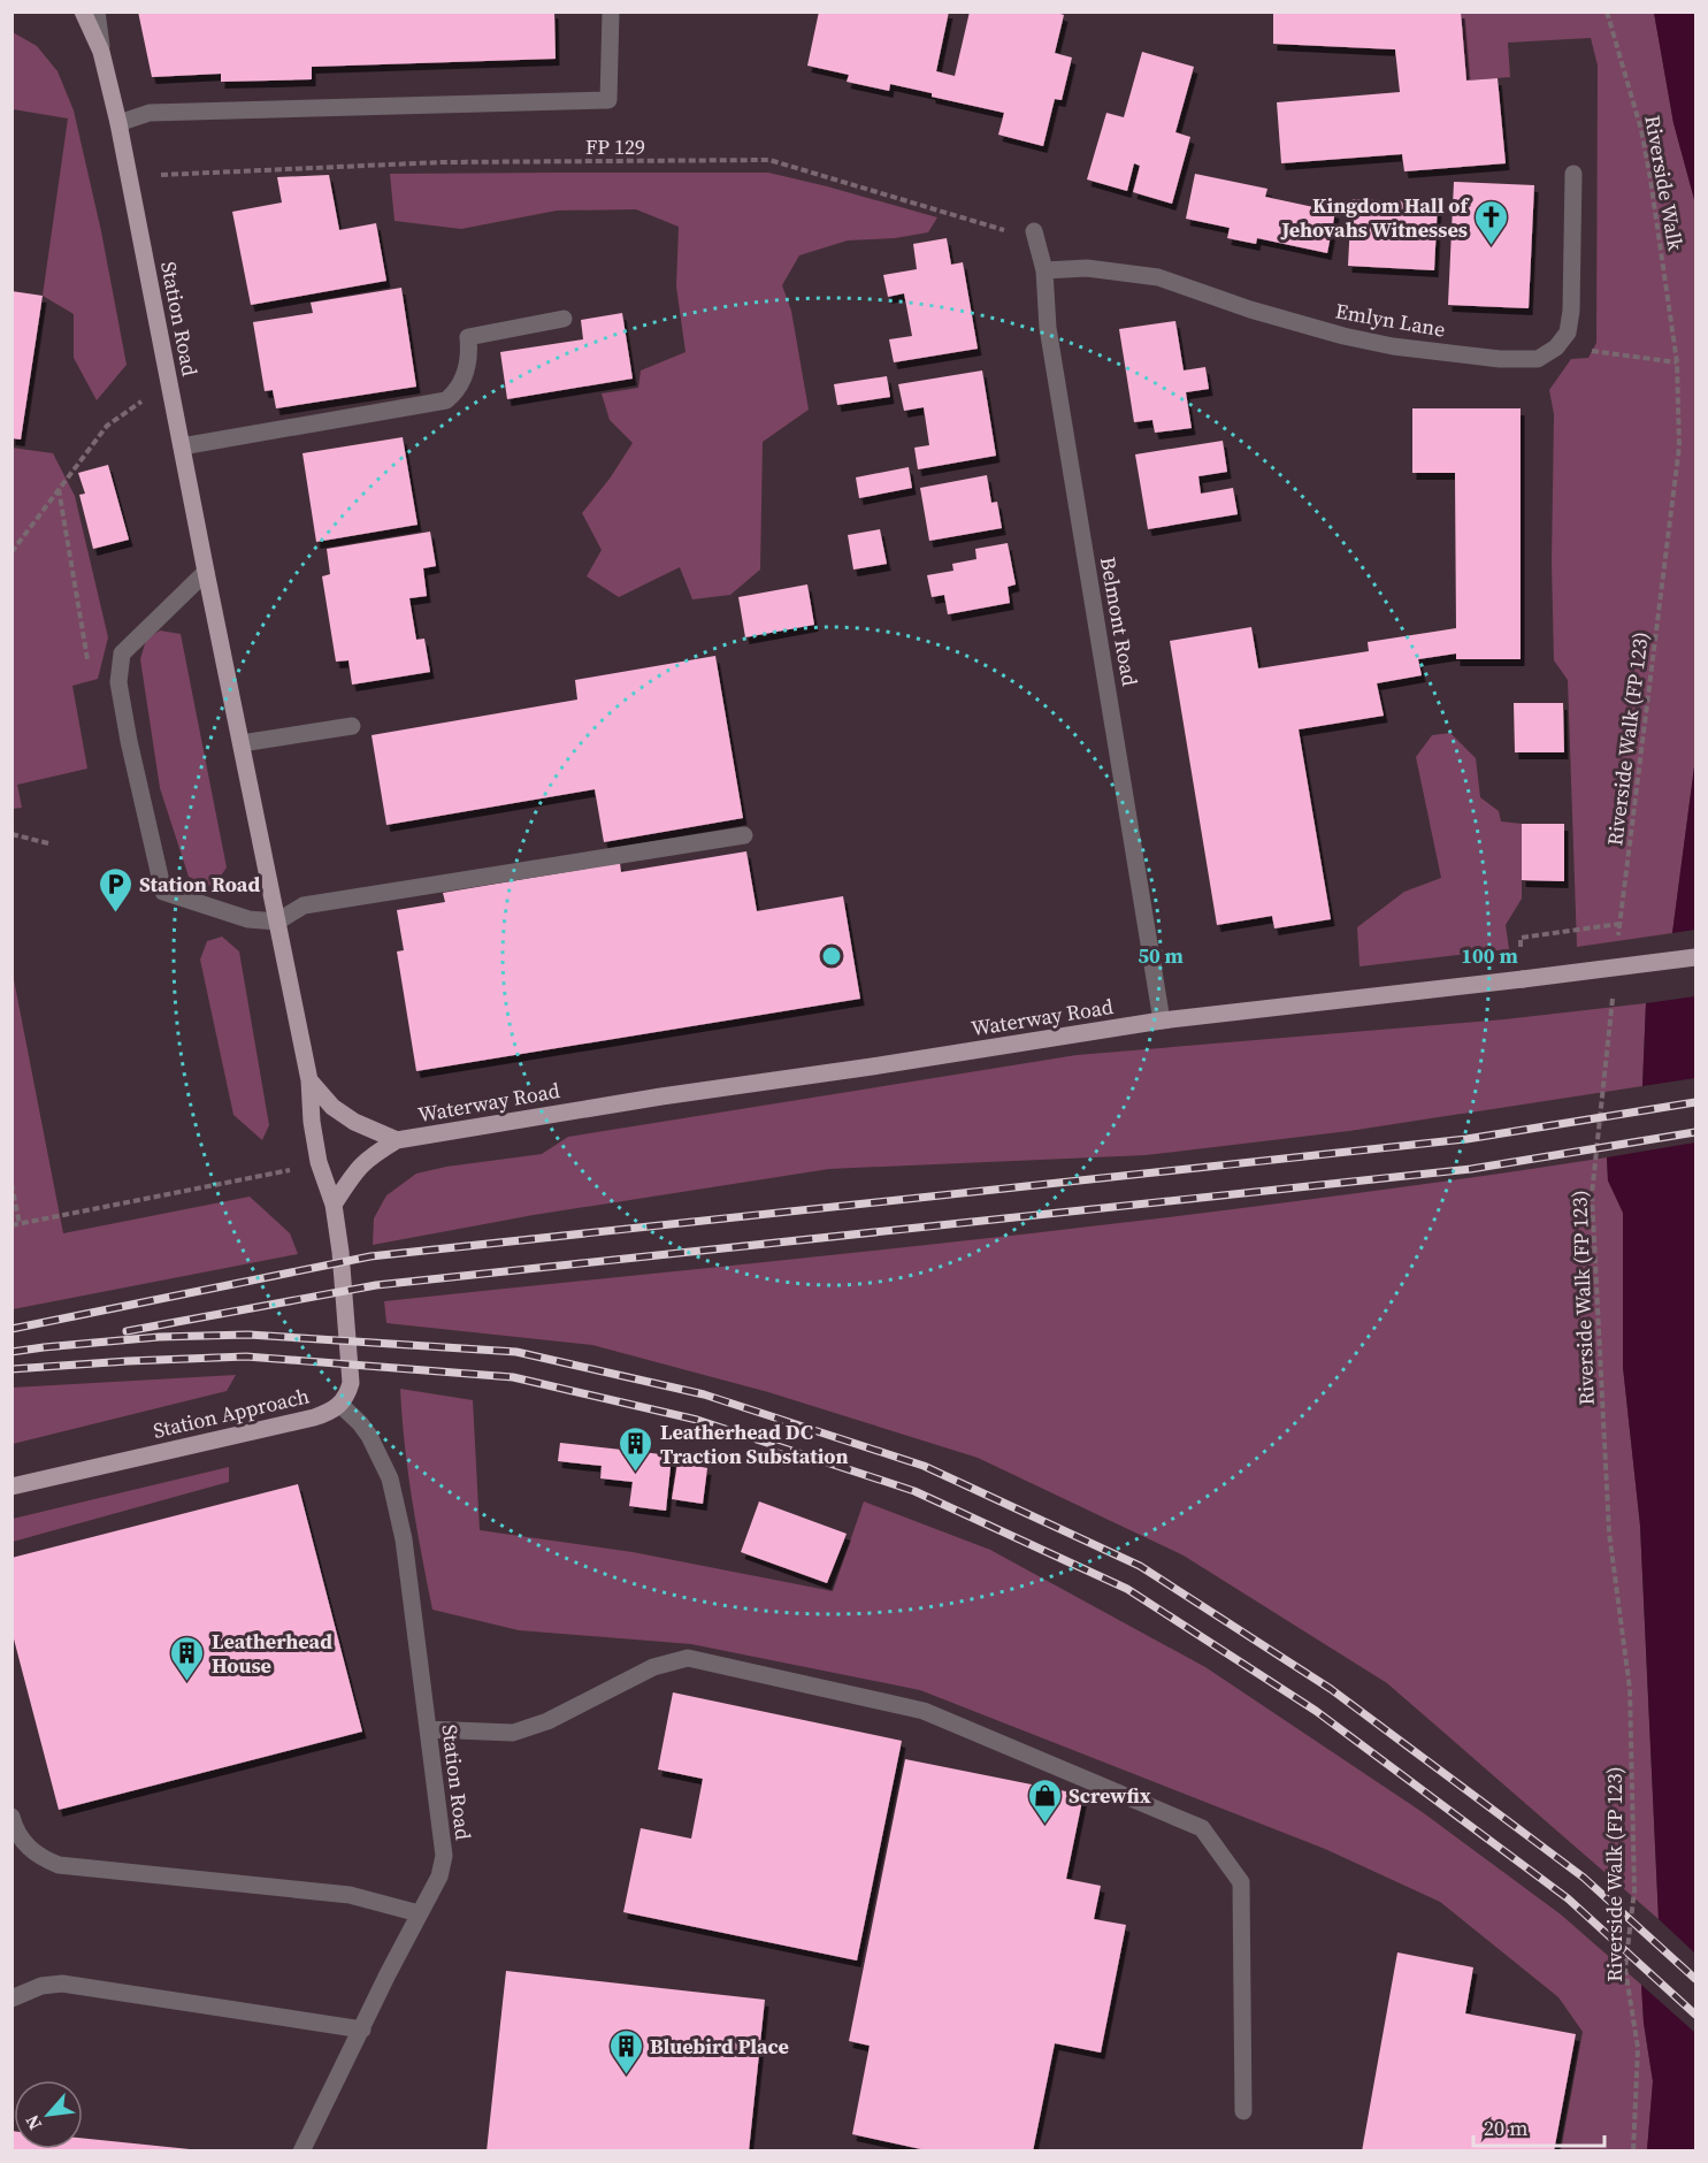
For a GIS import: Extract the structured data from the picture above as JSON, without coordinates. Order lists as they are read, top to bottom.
{
  "streets": {
    "main road": ["Station Road", "Waterway Road", "Station Approach"],
    "street": ["Emlyn Lane", "Belmont Road"],
    "path": ["FP 129", "Riverside Walk", "Riverside Walk (FP 123)"]
  },
  "crossings": [
    ["FP 129", "Emlyn Lane"],
    ["FP 129", "Belmont Road"],
    ["Riverside Walk", "Riverside Walk (FP 123)"],
    ["Station Road", "Waterway Road"],
    ["Station Road", "Station Approach"],
    ["Emlyn Lane", "Belmont Road"],
    ["Belmont Road", "Waterway Road"],
    ["Waterway Road", "Station Approach"]
  ],
  "places": {
    "church": ["Kingdom Hall of Jehovahs Witnesses"],
    "parking": ["Station Road"],
    "building": ["Leatherhead DC Traction Substation", "Leatherhead House", "Bluebird Place"],
    "shop": ["Screwfix"]
  },
  "scale_bar": "20 m",
  "north": "bottom left",
  "rings": ["50 m", "100 m"]
}
